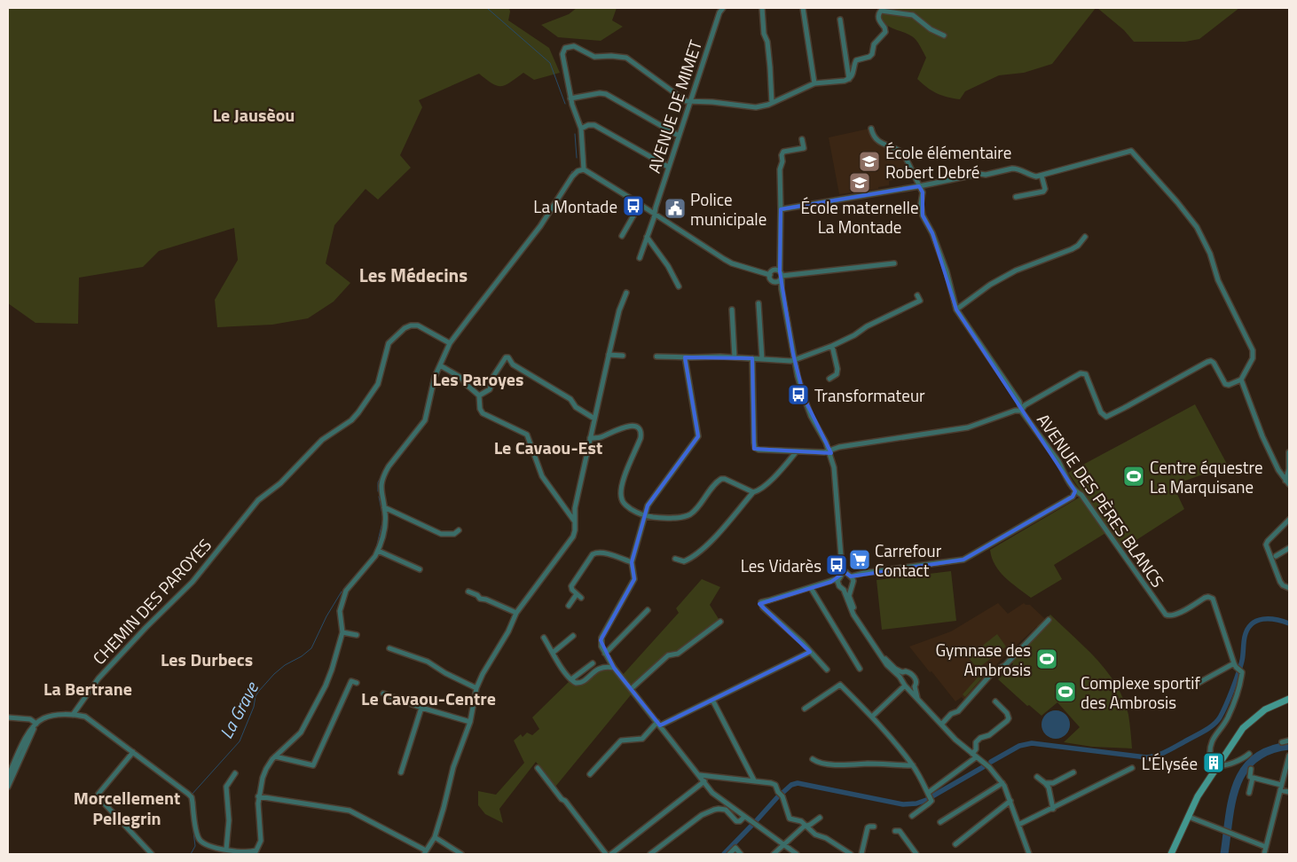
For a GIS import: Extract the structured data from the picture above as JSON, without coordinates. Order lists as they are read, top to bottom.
{
  "streets": {
    "street": ["AVENUE DE MIMET", "AVENUE DES PÈRES BLANCS", "CHEMIN DES PAROYES"]
  },
  "districts": [
    "Le Jausèou",
    "Les Médecins",
    "Les Paroyes",
    "Le Cavaou-Est",
    "Les Durbecs",
    "La Bertrane",
    "Le Cavaou-Centre",
    "Morcellement Pellegrin"
  ],
  "water": ["La Grave"],
  "places": {
    "school or university": ["École élémentaire Robert Debré", "École maternelle La Montade"],
    "bus stop": ["La Montade", "Transformateur", "Les Vidarès"],
    "public building": ["Police municipale"],
    "sports": ["Centre équestre La Marquisane", "Gymnase des Ambrosis", "Complexe sportif des Ambrosis"],
    "supermarket": ["Carrefour Contact"],
    "building": ["L'Élysée"]
  }
}
